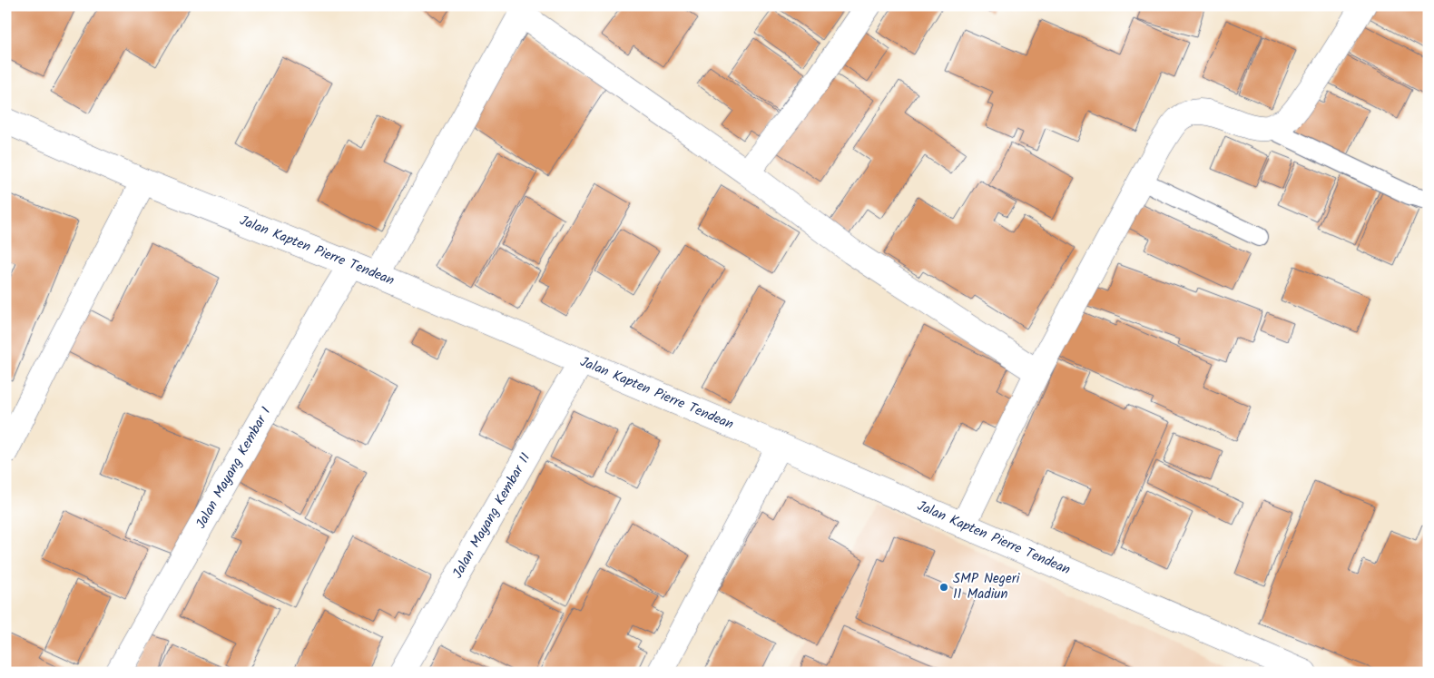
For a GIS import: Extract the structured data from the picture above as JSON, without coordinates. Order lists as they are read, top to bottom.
{
  "streets": {
    "street": ["Jalan Kapten Pierre Tendean", "Jalan Mayang Kembar I", "Jalan Mayang Kembar II"]
  },
  "crossings": [
    ["Jalan Kapten Pierre Tendean", "Jalan Mayang Kembar I"],
    ["Jalan Kapten Pierre Tendean", "Jalan Mayang Kembar II"]
  ],
  "places": ["SMP Negeri 11 Madiun"]
}
